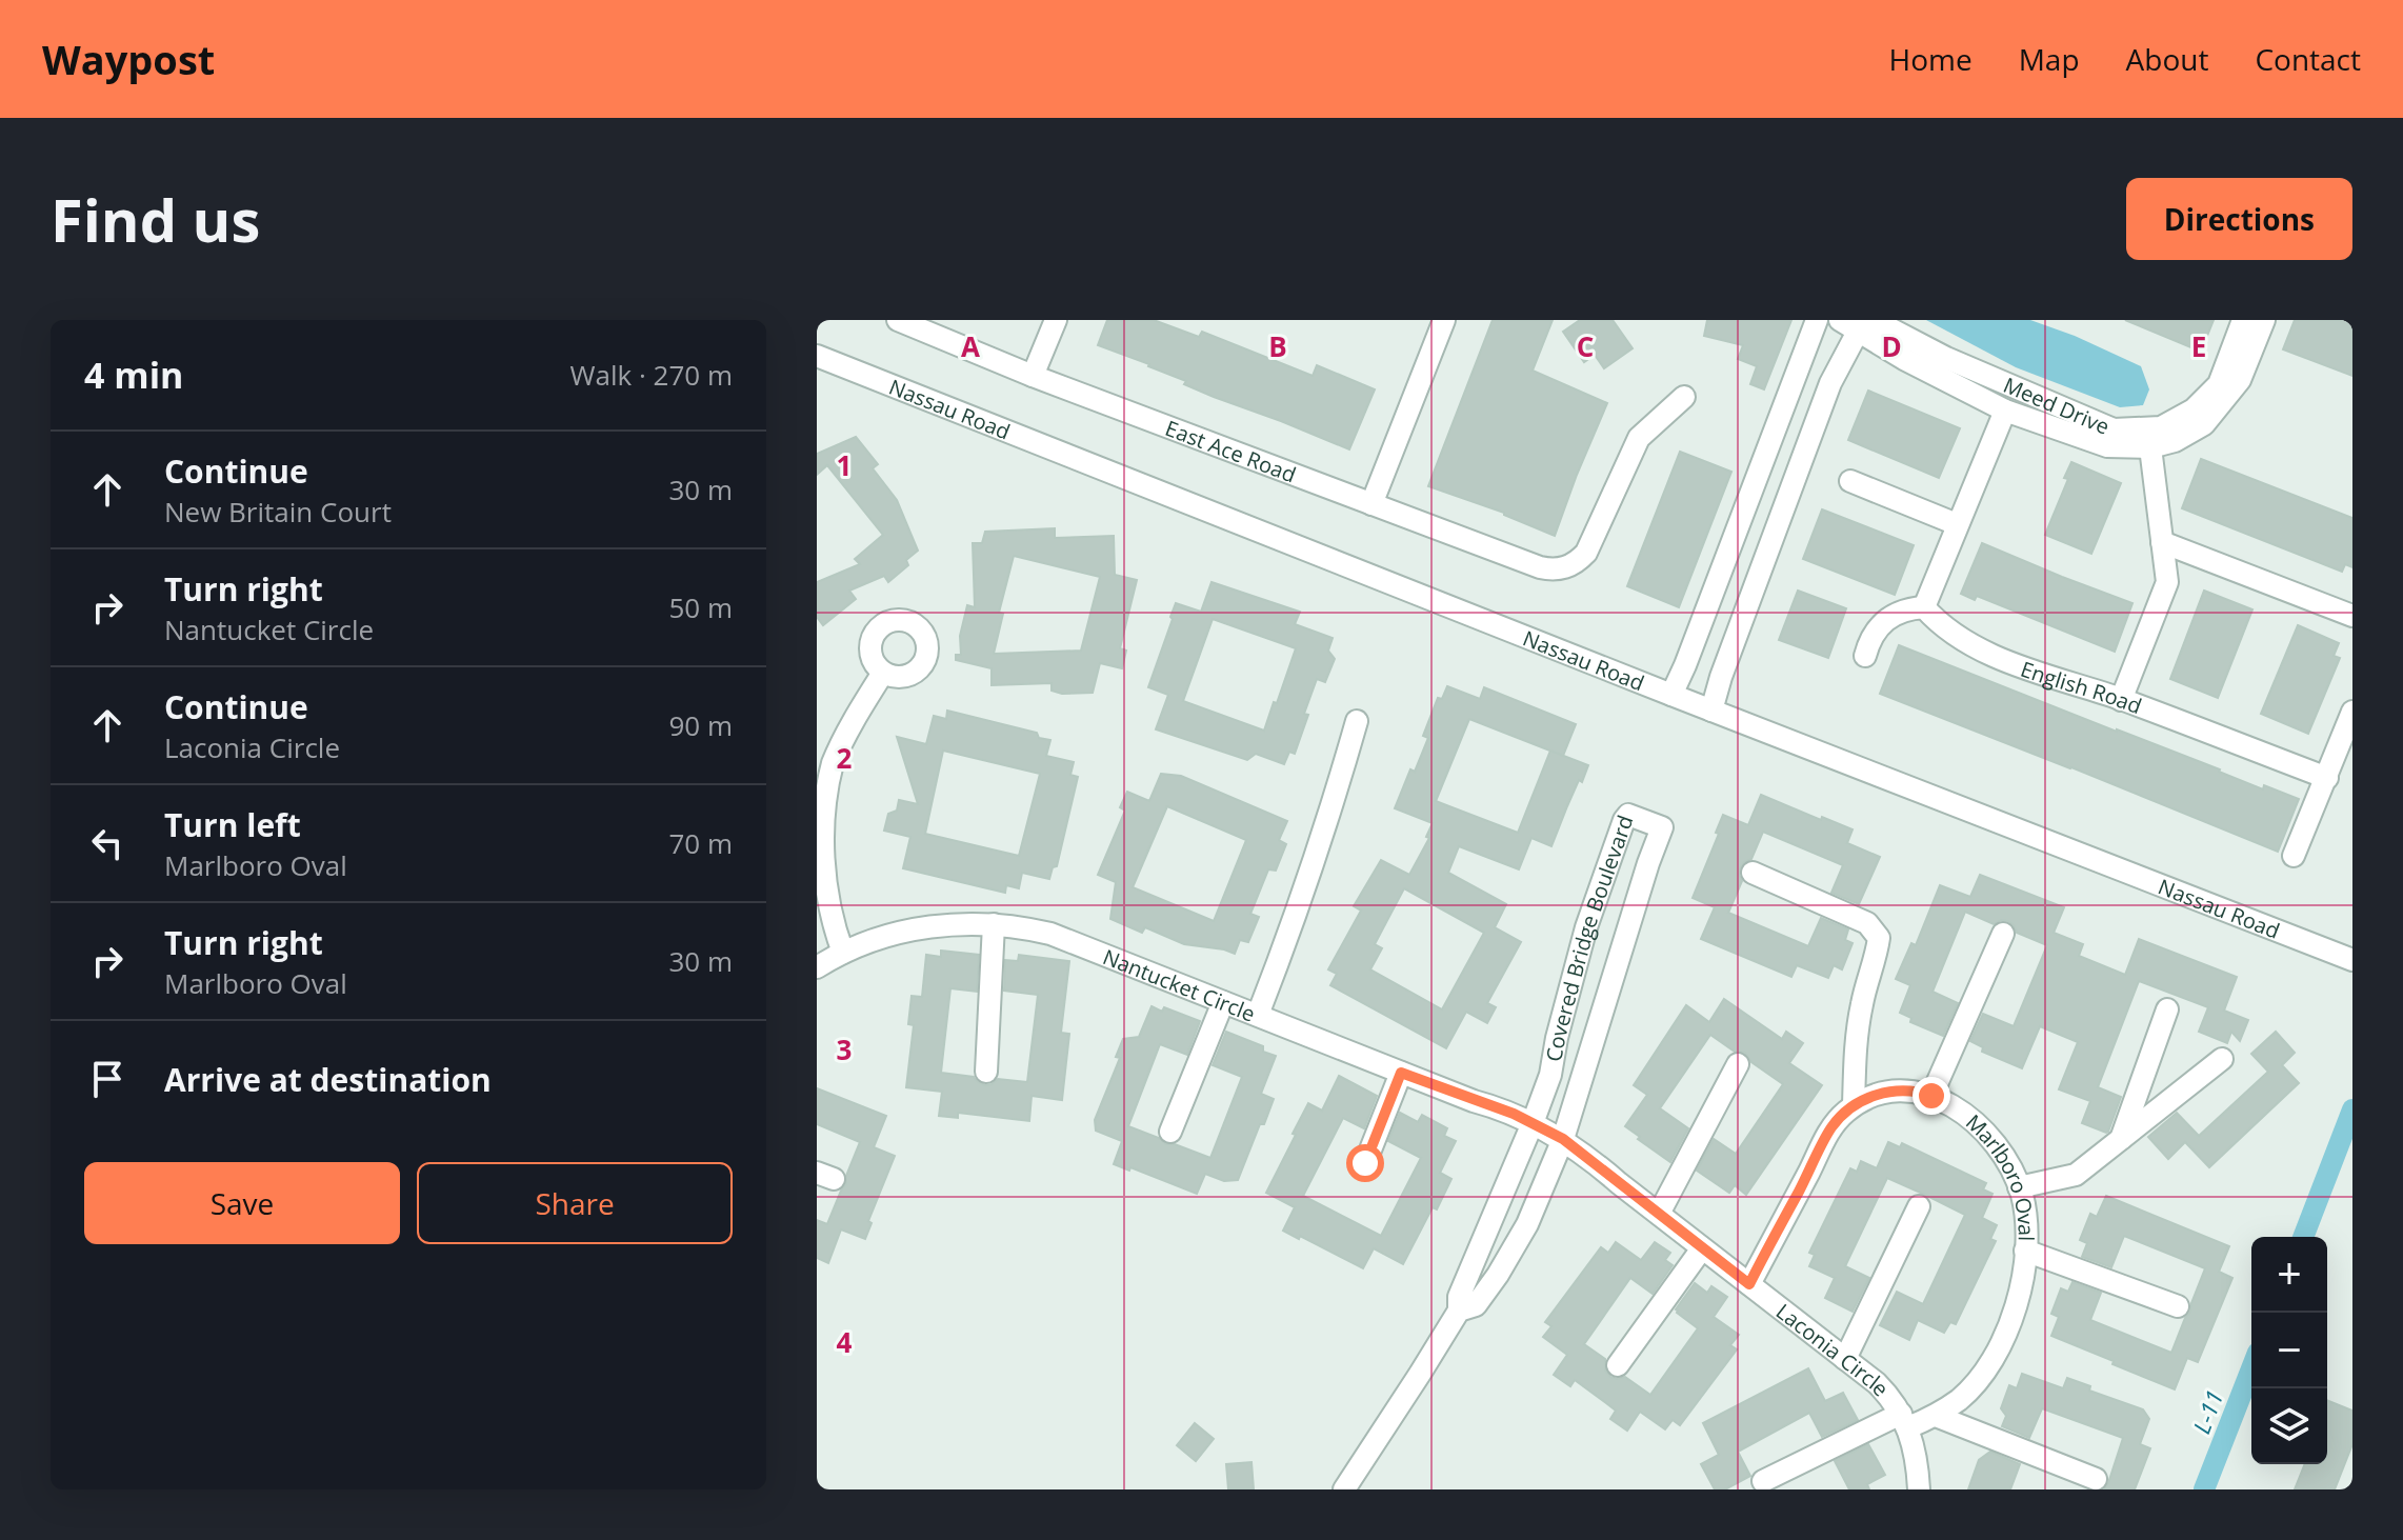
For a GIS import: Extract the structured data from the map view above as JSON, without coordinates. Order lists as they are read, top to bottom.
{
  "streets": {
    "street": [
      "Meed Drive",
      "Nassau Road",
      "East Ace Road",
      "English Road",
      "Covered Bridge Boulevard",
      "Nantucket Circle",
      "Marlboro Oval",
      "Laconia Circle"
    ]
  },
  "crossings": [
    ["Covered Bridge Boulevard", "Nantucket Circle"],
    ["Covered Bridge Boulevard", "Laconia Circle"],
    ["Nantucket Circle", "Laconia Circle"],
    ["Marlboro Oval", "Laconia Circle"]
  ],
  "water": ["L-11"],
  "page": {
    "header": "Waypost",
    "nav": [
      "Home",
      "Map",
      "About",
      "Contact"
    ],
    "buttons": [
      "Directions",
      ["Save", "Share"]
    ],
    "title": "Find us",
    "heading": ["4 min", "Walk · 270 m"],
    "list": [
      ["Continue", "New Britain Court", "30 m"],
      ["Turn right", "Nantucket Circle", "50 m"],
      ["Continue", "Laconia Circle", "90 m"],
      ["Turn left", "Marlboro Oval", "70 m"],
      ["Turn right", "Marlboro Oval", "30 m"],
      "Arrive at destination"
    ],
    "map_buttons": ["+", "−"]
  },
  "grid": {
    "columns": [
      "A",
      "B",
      "C",
      "D",
      "E"
    ],
    "rows": [
      "1",
      "2",
      "3",
      "4"
    ]
  }
}
